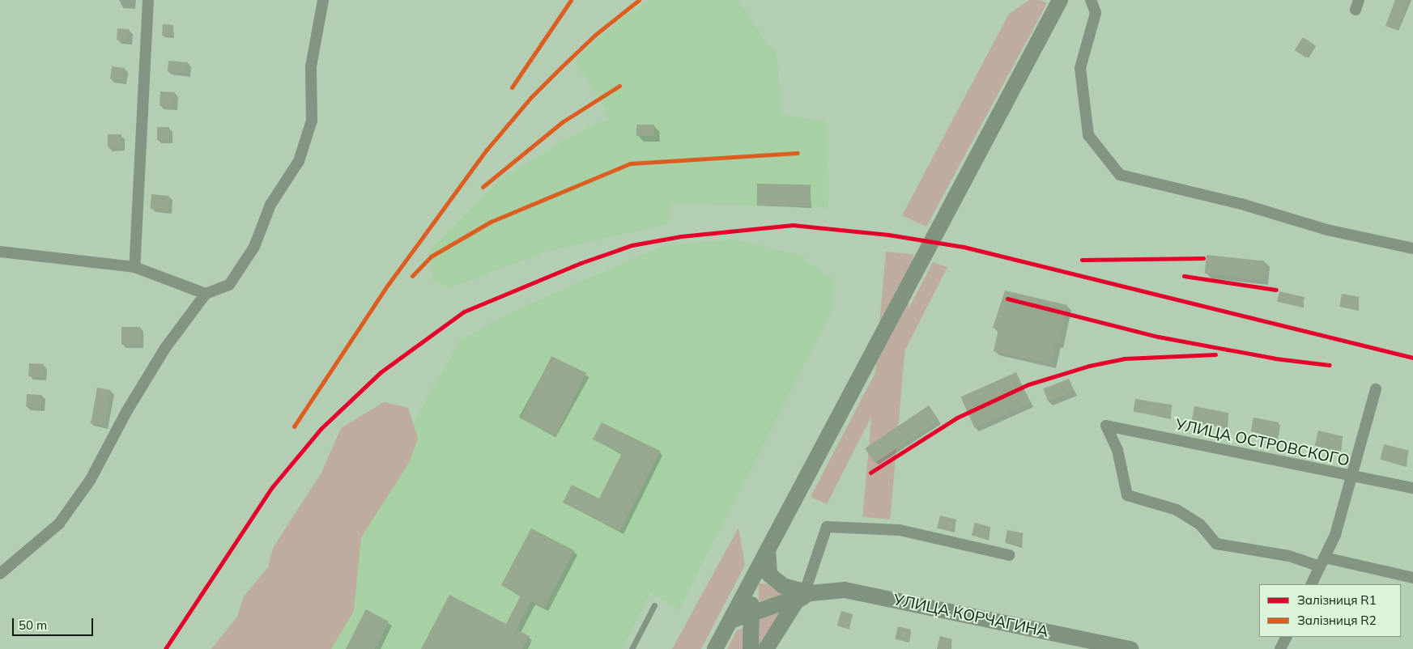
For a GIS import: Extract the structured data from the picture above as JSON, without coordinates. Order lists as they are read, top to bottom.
{
  "streets": {
    "main road": ["УЛИЦА КОРЧАГИНА"],
    "street": ["УЛИЦА ОСТРОВСКОГО"]
  },
  "lines": ["rail line R2", "rail line R1"],
  "legend": ["Залізниця R1", "Залізниця R2"],
  "scale_bar": "50 m"
}
